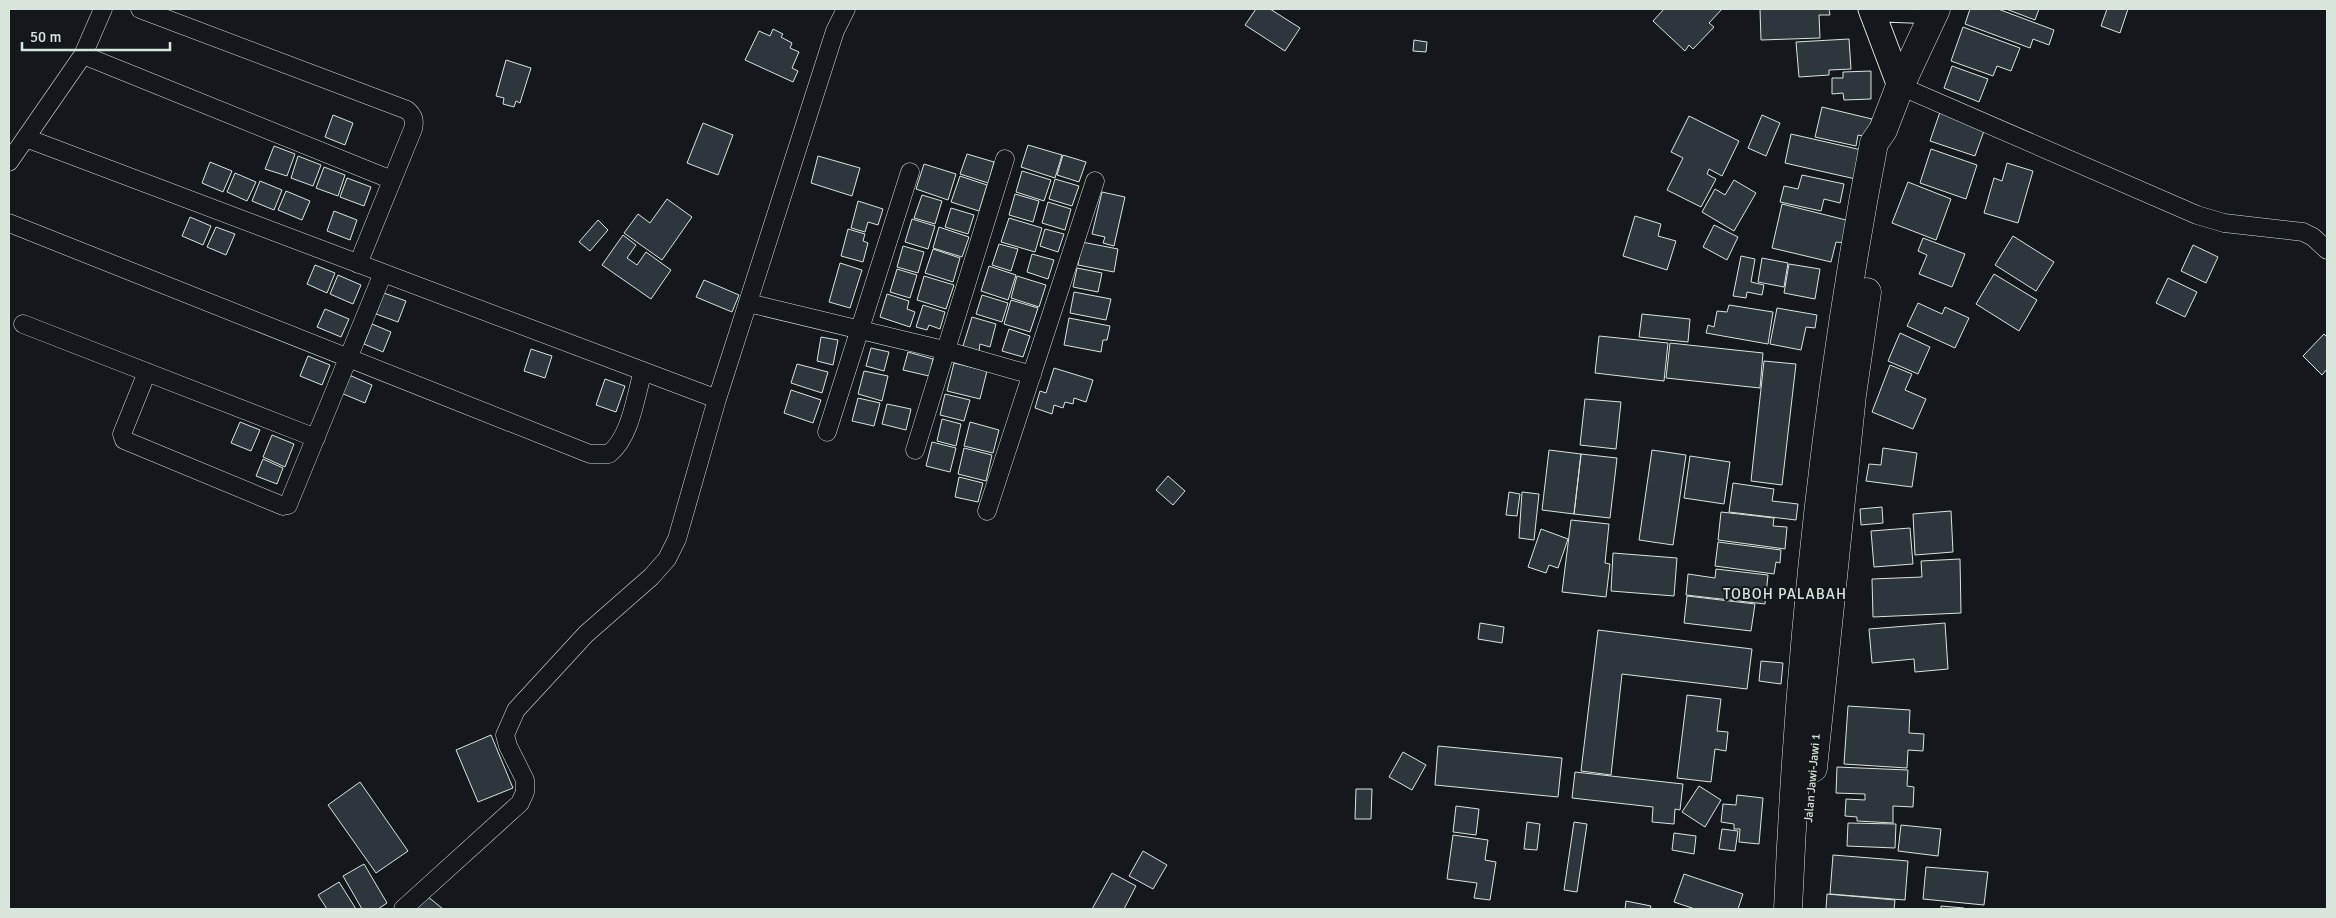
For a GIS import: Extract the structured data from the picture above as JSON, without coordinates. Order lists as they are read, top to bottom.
{
  "streets": {
    "highway": ["Jalan Jawi-Jawi 1"]
  },
  "districts": ["TOBOH PALABAH"],
  "scale_bar": "50 m"
}
